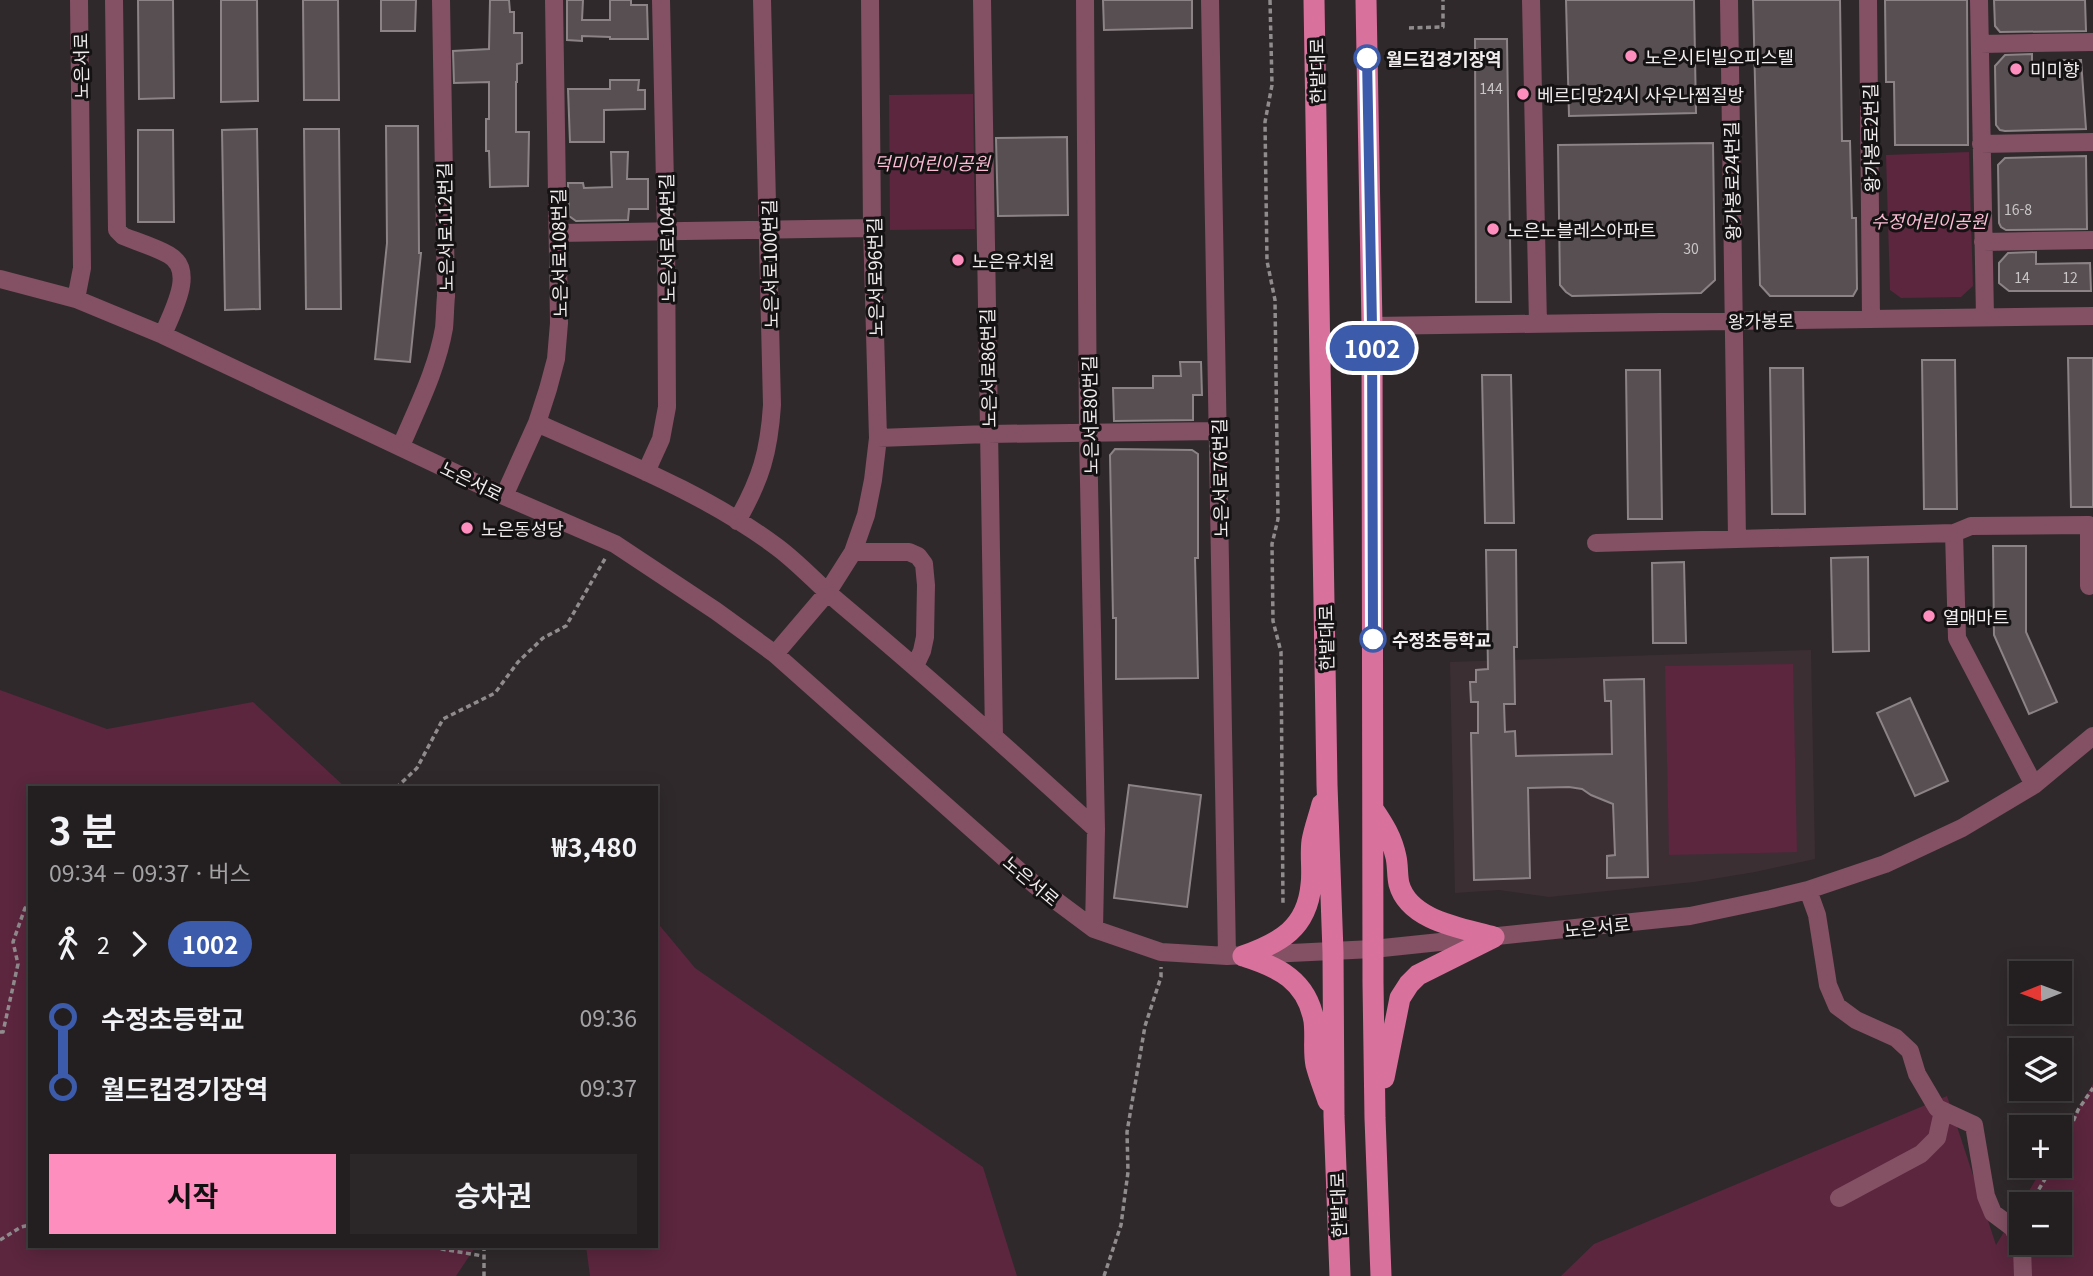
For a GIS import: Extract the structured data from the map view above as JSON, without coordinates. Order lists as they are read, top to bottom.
{
  "streets": {
    "main road": ["한밭대로"],
    "street": [
      "노은서로",
      "왕가봉로2번길",
      "왕가봉로24번길",
      "노은서로112번길",
      "노은서로104번길",
      "노은서로108번길",
      "노은서로100번길",
      "노은서로96번길",
      "왕가봉로",
      "노은서로86번길",
      "노은서로80번길",
      "노은서로76번길"
    ]
  },
  "crossings": [
    ["노은서로", "한밭대로"],
    ["노은서로", "노은서로112번길"],
    ["노은서로", "노은서로108번길"],
    ["노은서로", "노은서로96번길"],
    ["노은서로", "노은서로80번길"],
    ["노은서로", "노은서로76번길"],
    ["왕가봉로2번길", "왕가봉로"],
    ["왕가봉로24번길", "왕가봉로"]
  ],
  "parks": ["덕미어린이공원", "수정어린이공원"],
  "places": [
    "노은시티빌오피스텔",
    "월드컵경기장역",
    "미미향",
    "베르디망24시 사우나찜질방",
    "노은노블레스아파트",
    "노은유치원",
    "노은동성당",
    "열매마트",
    "수정초등학교"
  ],
  "lines": ["bus line 1002"],
  "house_numbers": [
    "144",
    "16-8",
    "30",
    "14",
    "12"
  ],
  "north": "left",
  "page": {
    "on_map": "1002",
    "heading": ["3 분", "09:34 – 09:37 · 버스", "₩3,480"],
    "legs": ["2", "1002"],
    "map_buttons": ["+", "−"],
    "list": [
      {
        "name": "수정초등학교",
        "value": "09:36"
      },
      {
        "name": "월드컵경기장역",
        "value": "09:37"
      }
    ],
    "buttons": ["시작", "승차권"]
  }
}
